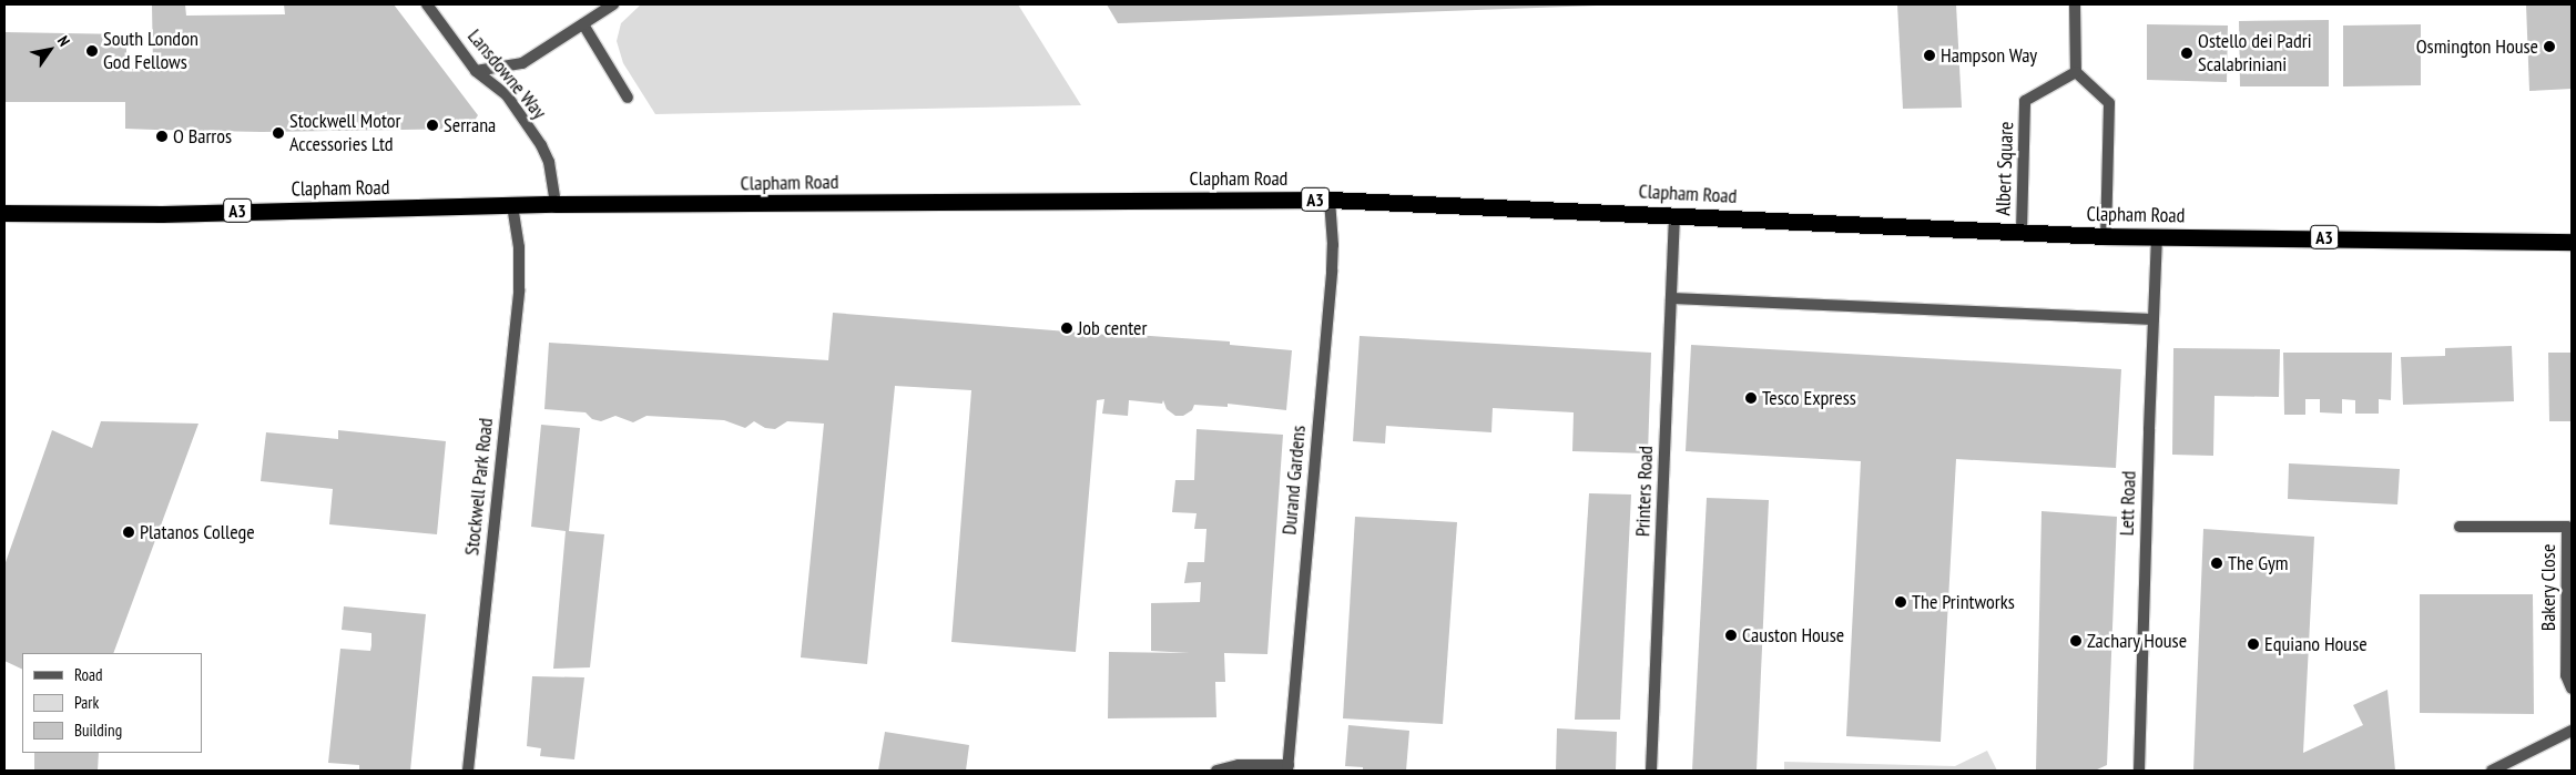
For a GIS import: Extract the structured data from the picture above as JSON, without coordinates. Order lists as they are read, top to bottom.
{
  "streets": {
    "highway": ["Clapham Road", "A3"],
    "street": [
      "Lansdowne Way",
      "Albert Square",
      "Durand Gardens",
      "Stockwell Park Road",
      "Printers Road",
      "Lett Road",
      "Bakery Close"
    ]
  },
  "crossings": [
    ["Lansdowne Way", "Clapham Road"],
    ["Albert Square", "Clapham Road"],
    ["Clapham Road", "Durand Gardens"],
    ["Clapham Road", "Stockwell Park Road"],
    ["Clapham Road", "Printers Road"],
    ["Clapham Road", "Lett Road"]
  ],
  "places": [
    "Osmington House",
    "South London God Fellows",
    "Ostello dei Padri Scalabriniani",
    "Hampson Way",
    "Serrana",
    "Stockwell Motor Accessories Ltd",
    "O Barros",
    "Job center",
    "Tesco Express",
    "Platanos College",
    "The Gym",
    "The Printworks",
    "Causton House",
    "Zachary House",
    "Equiano House"
  ],
  "legend": ["Road", "Park", "Building"],
  "north": "top right"
}
